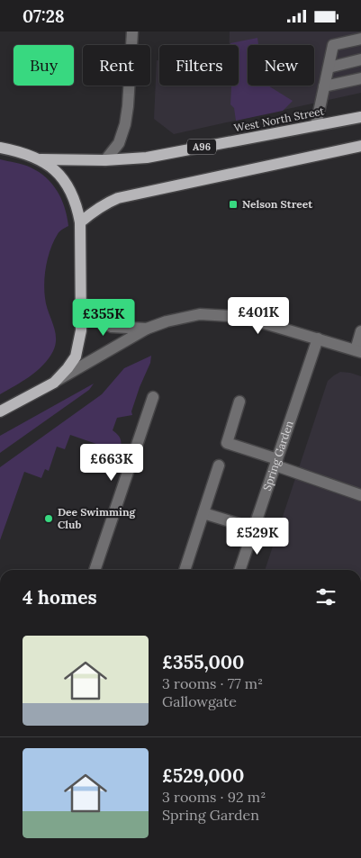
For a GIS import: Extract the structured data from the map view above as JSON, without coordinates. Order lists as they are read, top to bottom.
{
  "streets": {
    "main road": ["West North Street", "A96"],
    "street": ["Spring Garden"]
  },
  "crossings": [
    ["West North Street", "A96"]
  ],
  "places": {
    "transit": ["Nelson Street"],
    "other": ["Dee Swimming Club"]
  },
  "page": {
    "status": "07:28",
    "chip": [
      "Buy",
      "Rent",
      "Filters",
      "New"
    ],
    "price": [
      "£401K",
      "£355K",
      "£663K",
      "£529K"
    ],
    "heading": "4 homes",
    "list": [
      {
        "name": "£355,000",
        "note": "3 rooms · 77 m² · Gallowgate"
      },
      {
        "name": "£529,000",
        "note": "3 rooms · 92 m² · Spring Garden"
      }
    ]
  }
}
